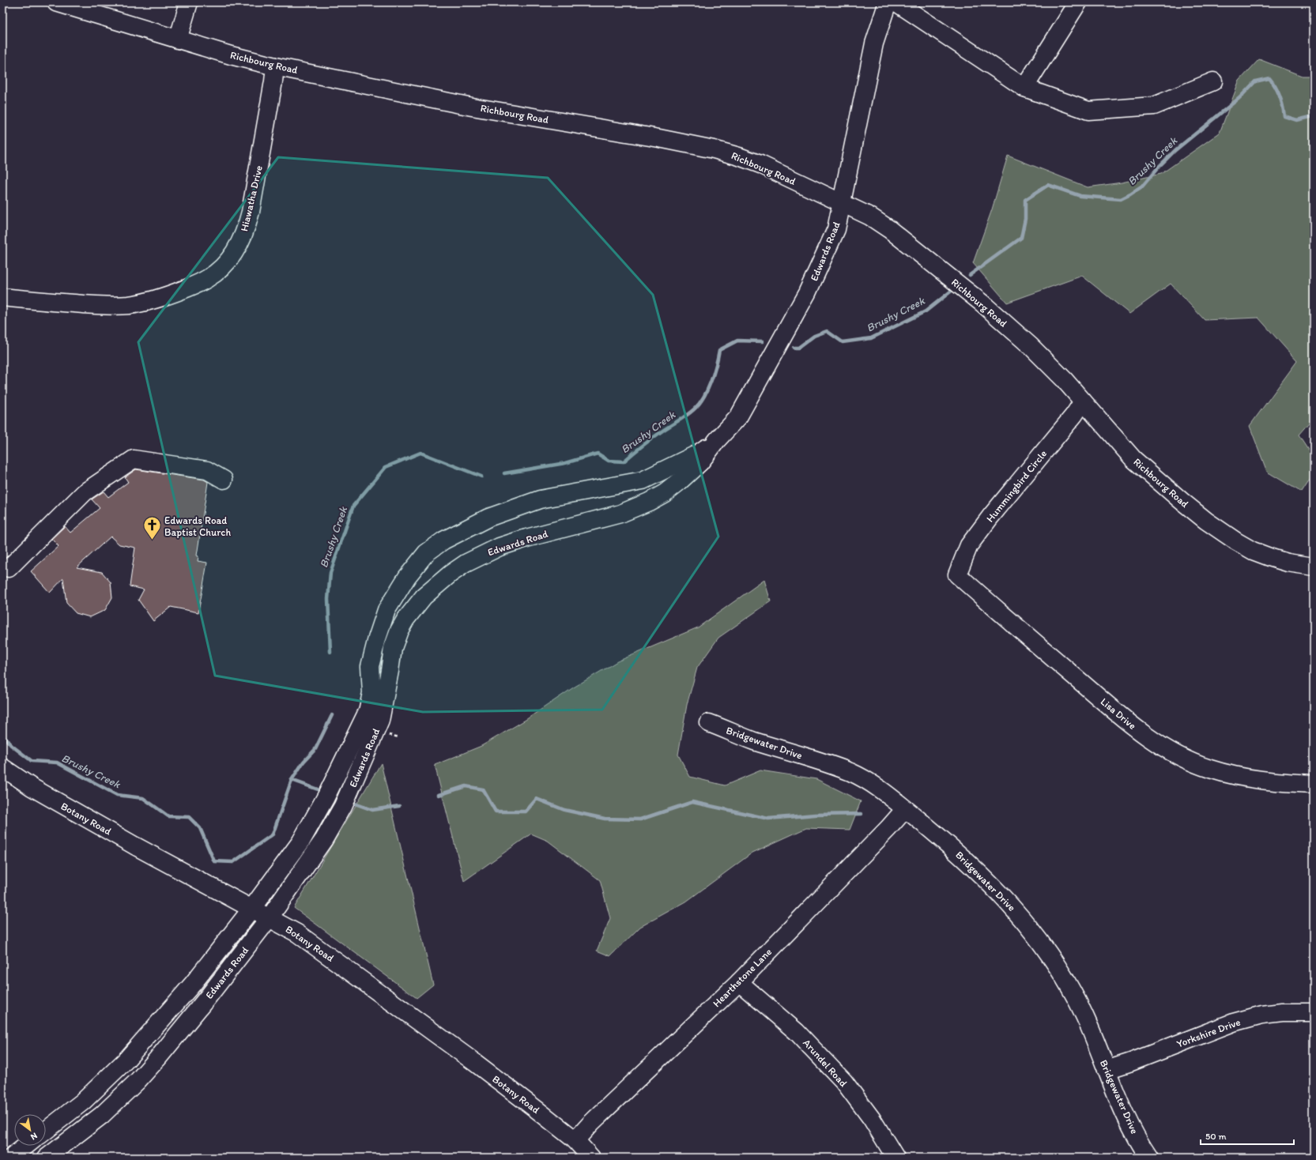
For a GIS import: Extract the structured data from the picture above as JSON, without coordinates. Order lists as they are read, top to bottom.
{
  "streets": {
    "street": [
      "Richbourg Road",
      "Hiawatha Drive",
      "Edwards Road",
      "Hummingbird Circle",
      "Lisa Drive",
      "Bridgewater Drive",
      "Botany Road",
      "Hearthstone Lane",
      "Yorkshire Drive",
      "Arundel Road"
    ]
  },
  "crossings": [
    ["Richbourg Road", "Hiawatha Drive"],
    ["Richbourg Road", "Edwards Road"],
    ["Richbourg Road", "Hummingbird Circle"],
    ["Edwards Road", "Botany Road"],
    ["Hummingbird Circle", "Lisa Drive"],
    ["Bridgewater Drive", "Hearthstone Lane"],
    ["Bridgewater Drive", "Yorkshire Drive"],
    ["Botany Road", "Hearthstone Lane"],
    ["Hearthstone Lane", "Arundel Road"]
  ],
  "water": ["Brushy Creek"],
  "places": {
    "church": ["Edwards Road Baptist Church"]
  },
  "scale_bar": "50 m",
  "north": "bottom right"
}
